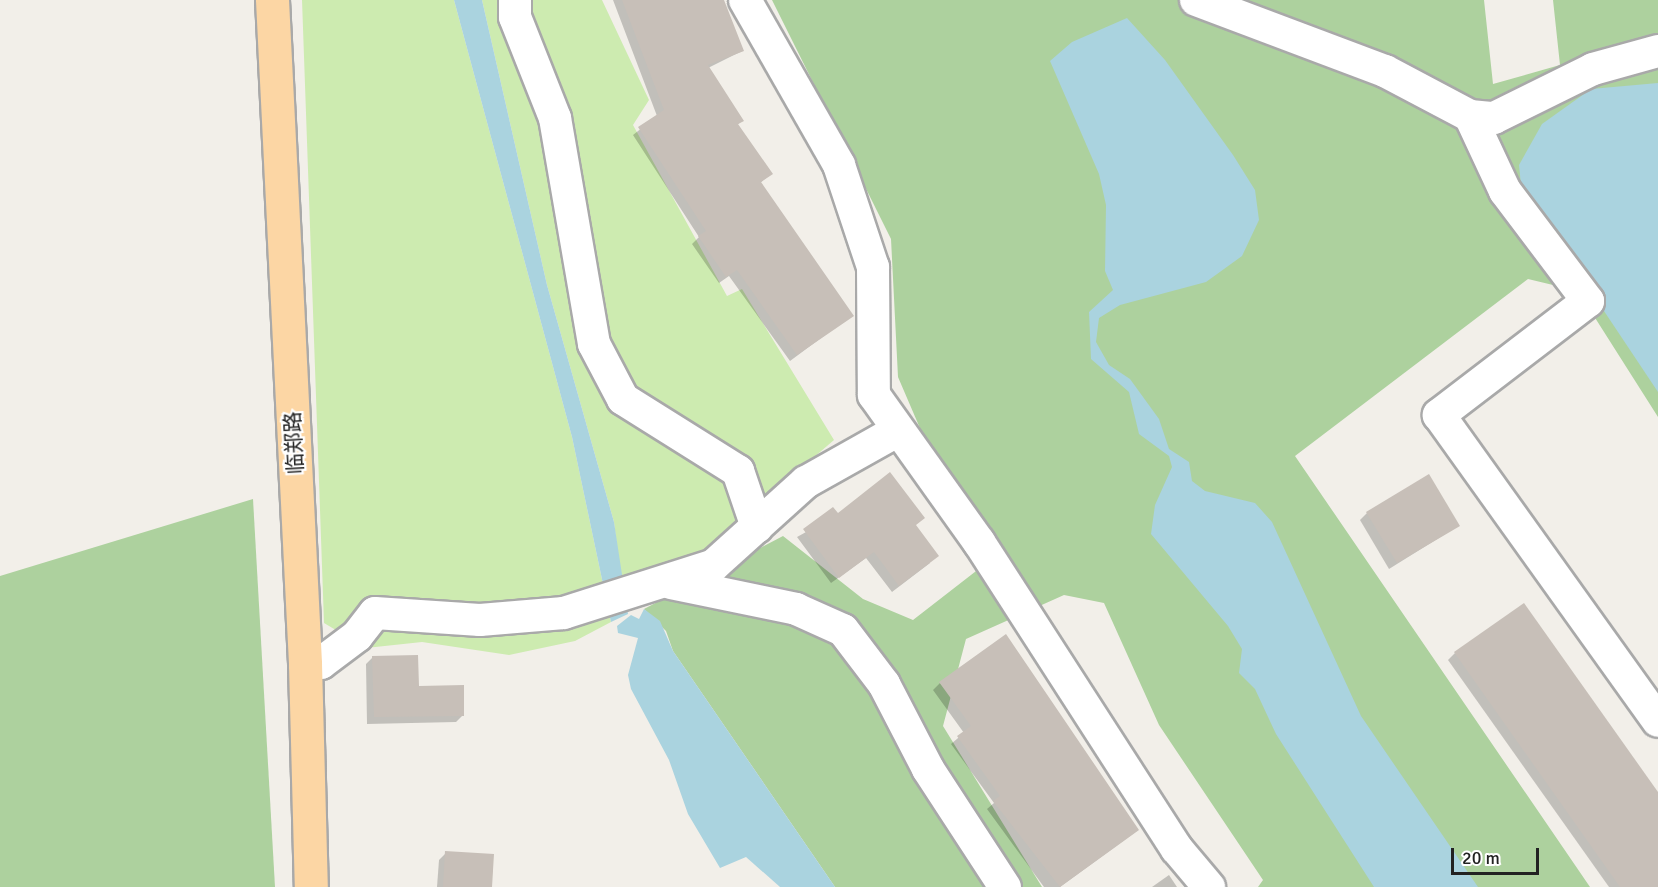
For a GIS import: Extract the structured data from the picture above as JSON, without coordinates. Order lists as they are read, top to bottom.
{
  "streets": {
    "main road": ["临郑路"]
  },
  "scale_bar": "20 m"
}
